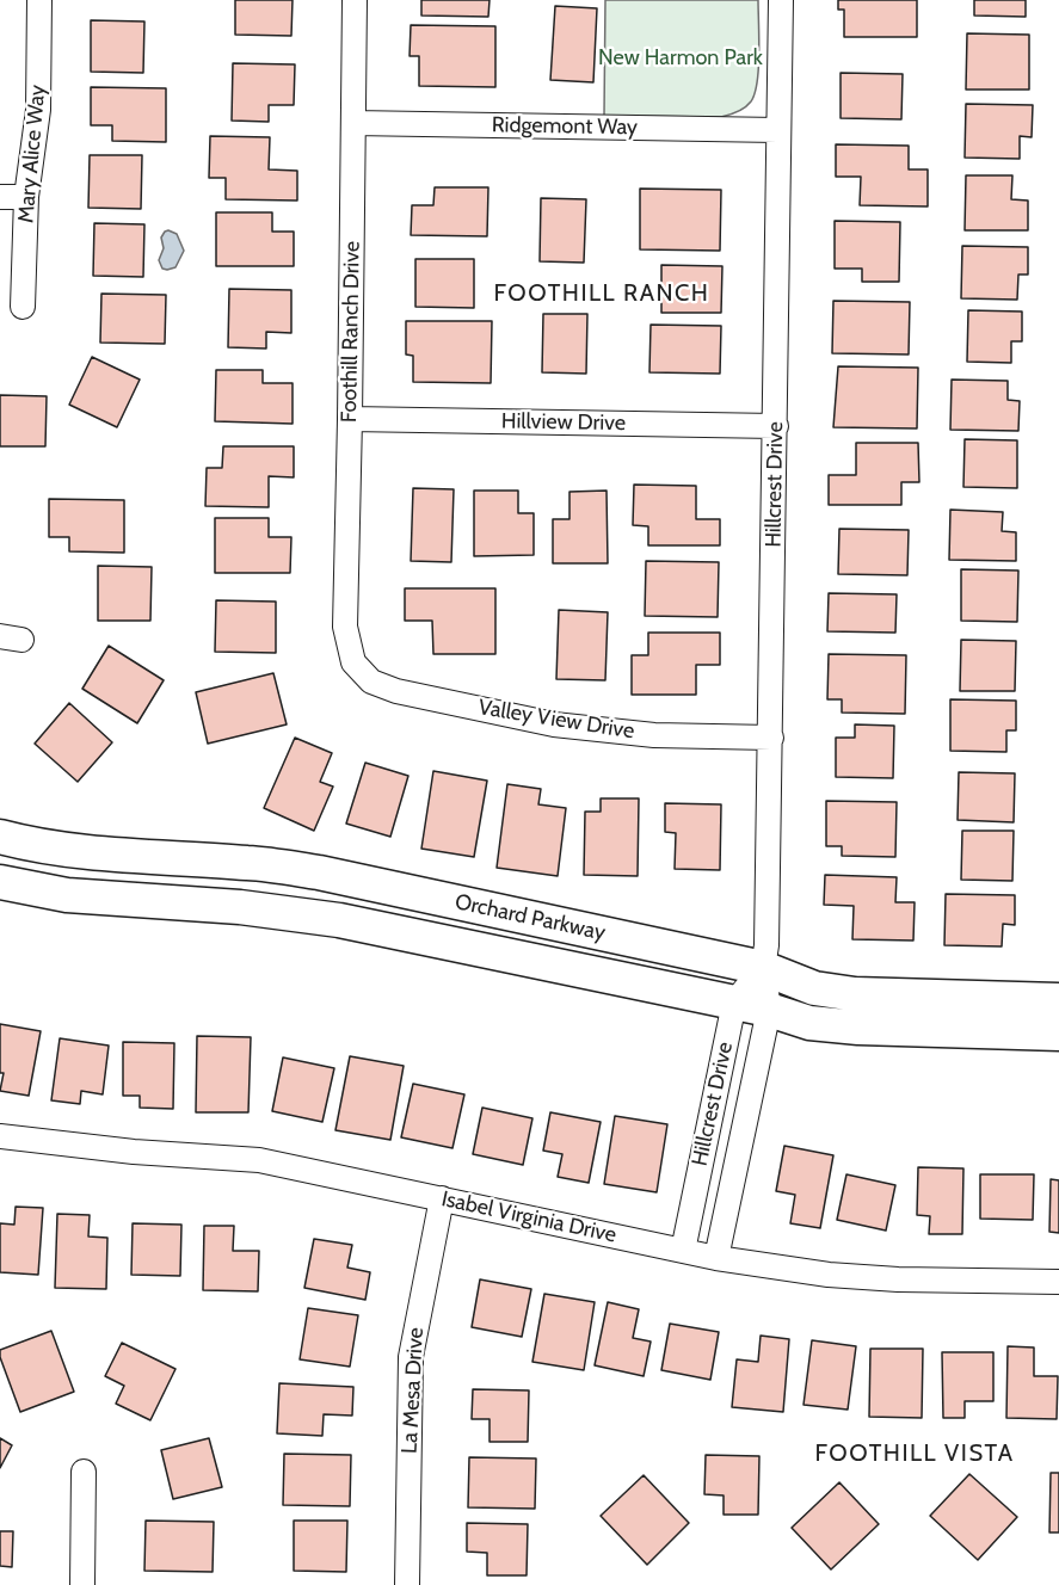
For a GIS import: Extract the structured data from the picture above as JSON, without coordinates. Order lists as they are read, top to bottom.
{
  "streets": {
    "street": [
      "Ridgemont Way",
      "Mary Alice Way",
      "Foothill Ranch Drive",
      "Hillview Drive",
      "Hillcrest Drive",
      "Valley View Drive",
      "Orchard Parkway",
      "Isabel Virginia Drive",
      "La Mesa Drive"
    ]
  },
  "crossings": [
    ["Ridgemont Way", "Foothill Ranch Drive"],
    ["Ridgemont Way", "Hillcrest Drive"],
    ["Foothill Ranch Drive", "Hillview Drive"],
    ["Foothill Ranch Drive", "Valley View Drive"],
    ["Hillview Drive", "Hillcrest Drive"],
    ["Hillcrest Drive", "Valley View Drive"],
    ["Hillcrest Drive", "Orchard Parkway"],
    ["Hillcrest Drive", "Isabel Virginia Drive"],
    ["Isabel Virginia Drive", "La Mesa Drive"]
  ],
  "districts": ["FOOTHILL RANCH", "FOOTHILL VISTA"],
  "parks": ["New Harmon Park"]
}
